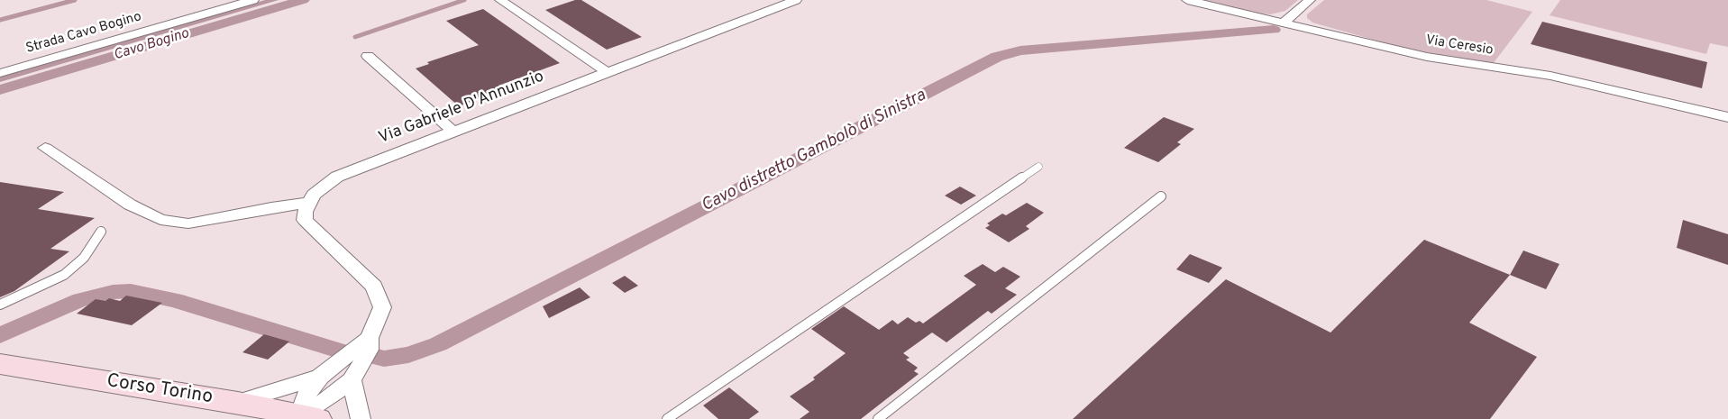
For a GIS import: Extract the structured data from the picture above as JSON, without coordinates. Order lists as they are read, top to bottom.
{
  "streets": {
    "main road": ["Corso Torino"],
    "street": ["Strada Cavo Bogino", "Via Ceresio", "Via Gabriele D'Annunzio"]
  },
  "water": ["Cavo Bogino", "Cavo distretto Gambolò di Sinistra"]
}
